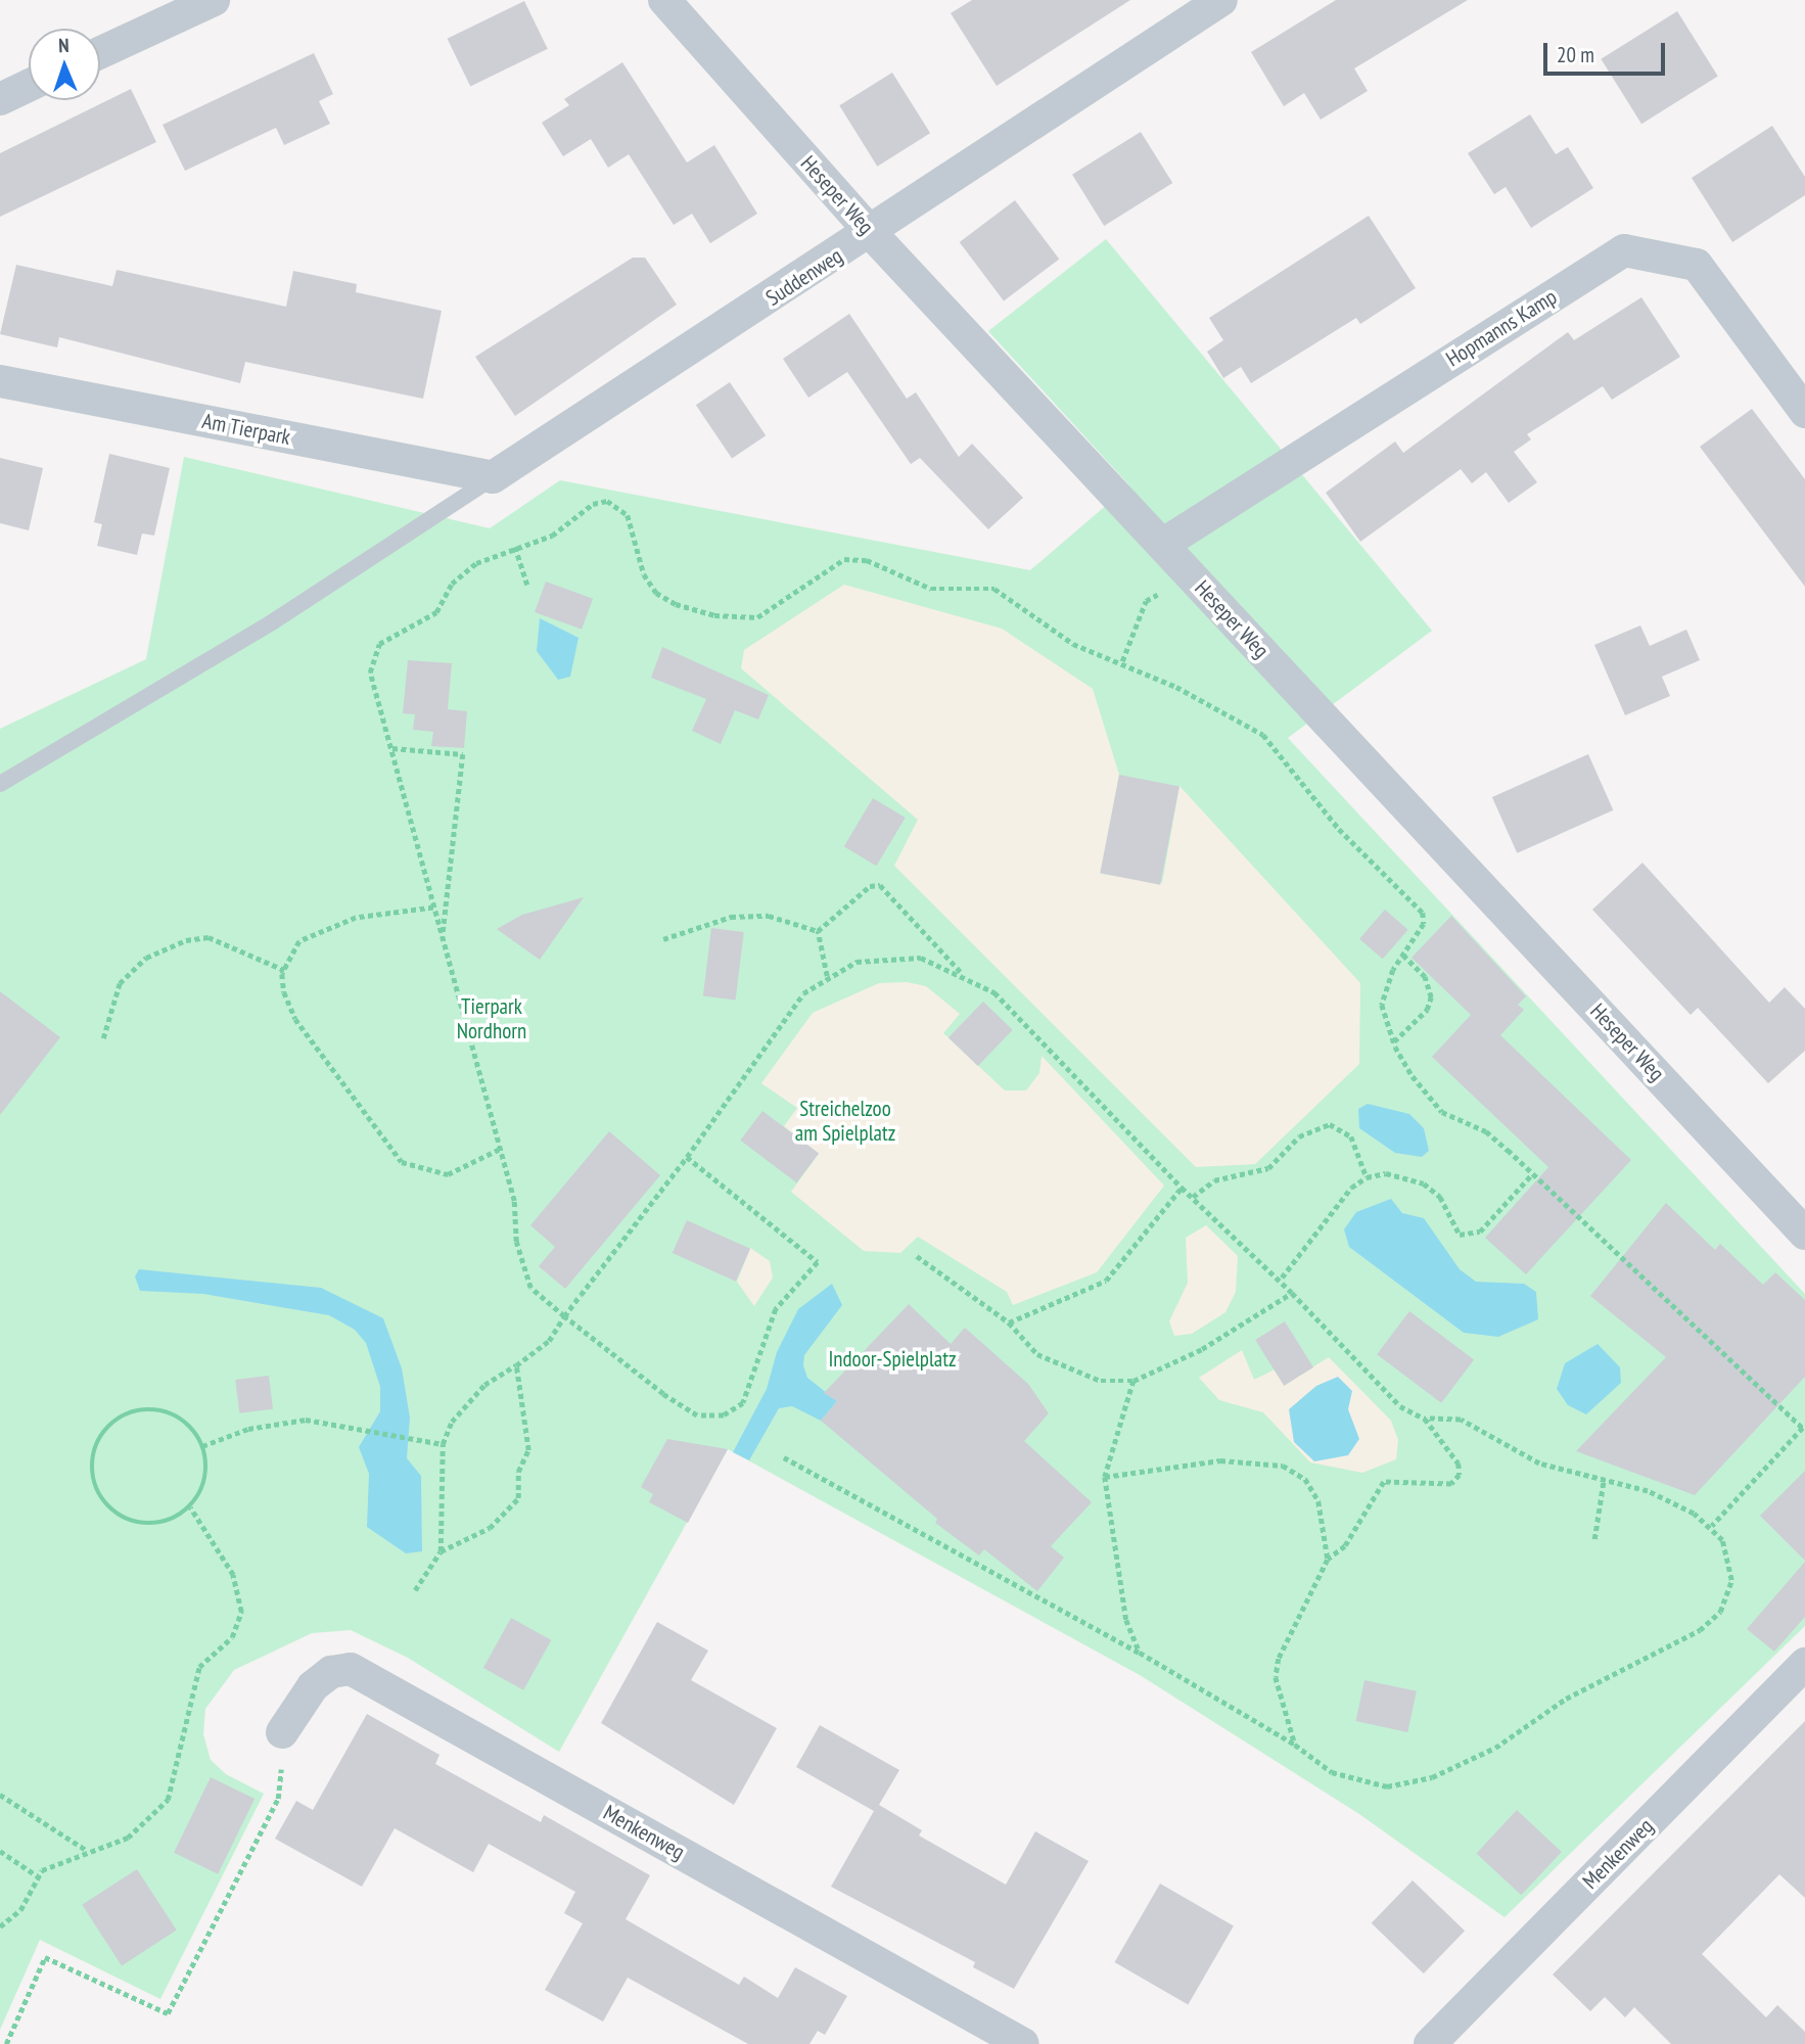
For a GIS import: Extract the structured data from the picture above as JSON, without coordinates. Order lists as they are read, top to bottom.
{
  "streets": {
    "street": [
      "Heseper Weg",
      "Suddenweg",
      "Hopmanns Kamp",
      "Am Tierpark",
      "Menkenweg"
    ]
  },
  "crossings": [
    ["Heseper Weg", "Suddenweg"],
    ["Heseper Weg", "Hopmanns Kamp"],
    ["Suddenweg", "Am Tierpark"]
  ],
  "parks": ["Tierpark Nordhorn", "Streichelzoo am Spielplatz", "Indoor-Spielplatz"],
  "scale_bar": "20 m",
  "north": "top"
}
